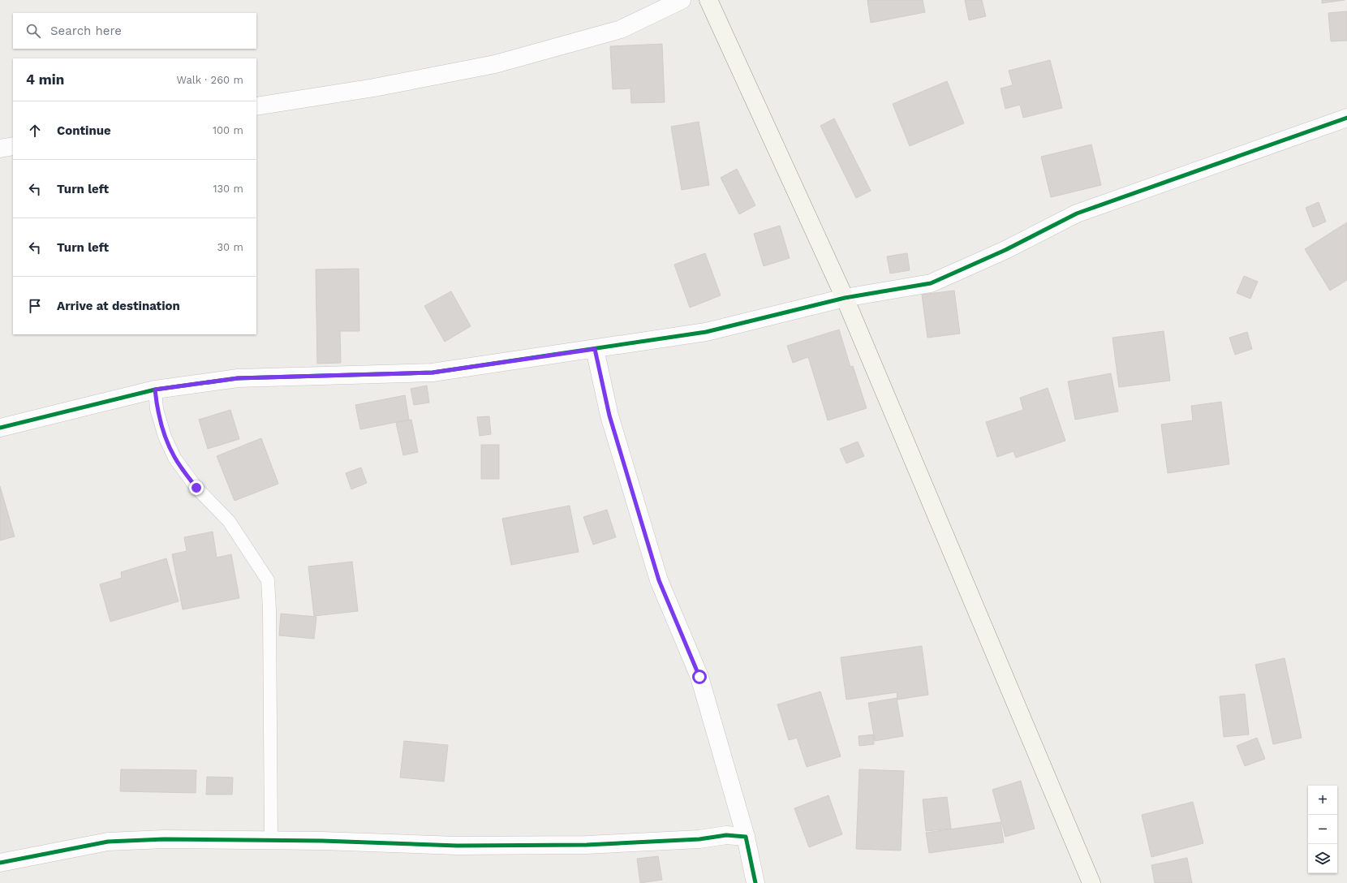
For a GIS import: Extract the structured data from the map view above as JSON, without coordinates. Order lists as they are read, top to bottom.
{
  "page": {
    "search": "Search here",
    "heading": ["4 min", "Walk · 260 m"],
    "list": [
      ["Continue", "100 m"],
      ["Turn left", "130 m"],
      ["Turn left", "30 m"],
      "Arrive at destination"
    ],
    "map_buttons": ["+", "−"]
  }
}
